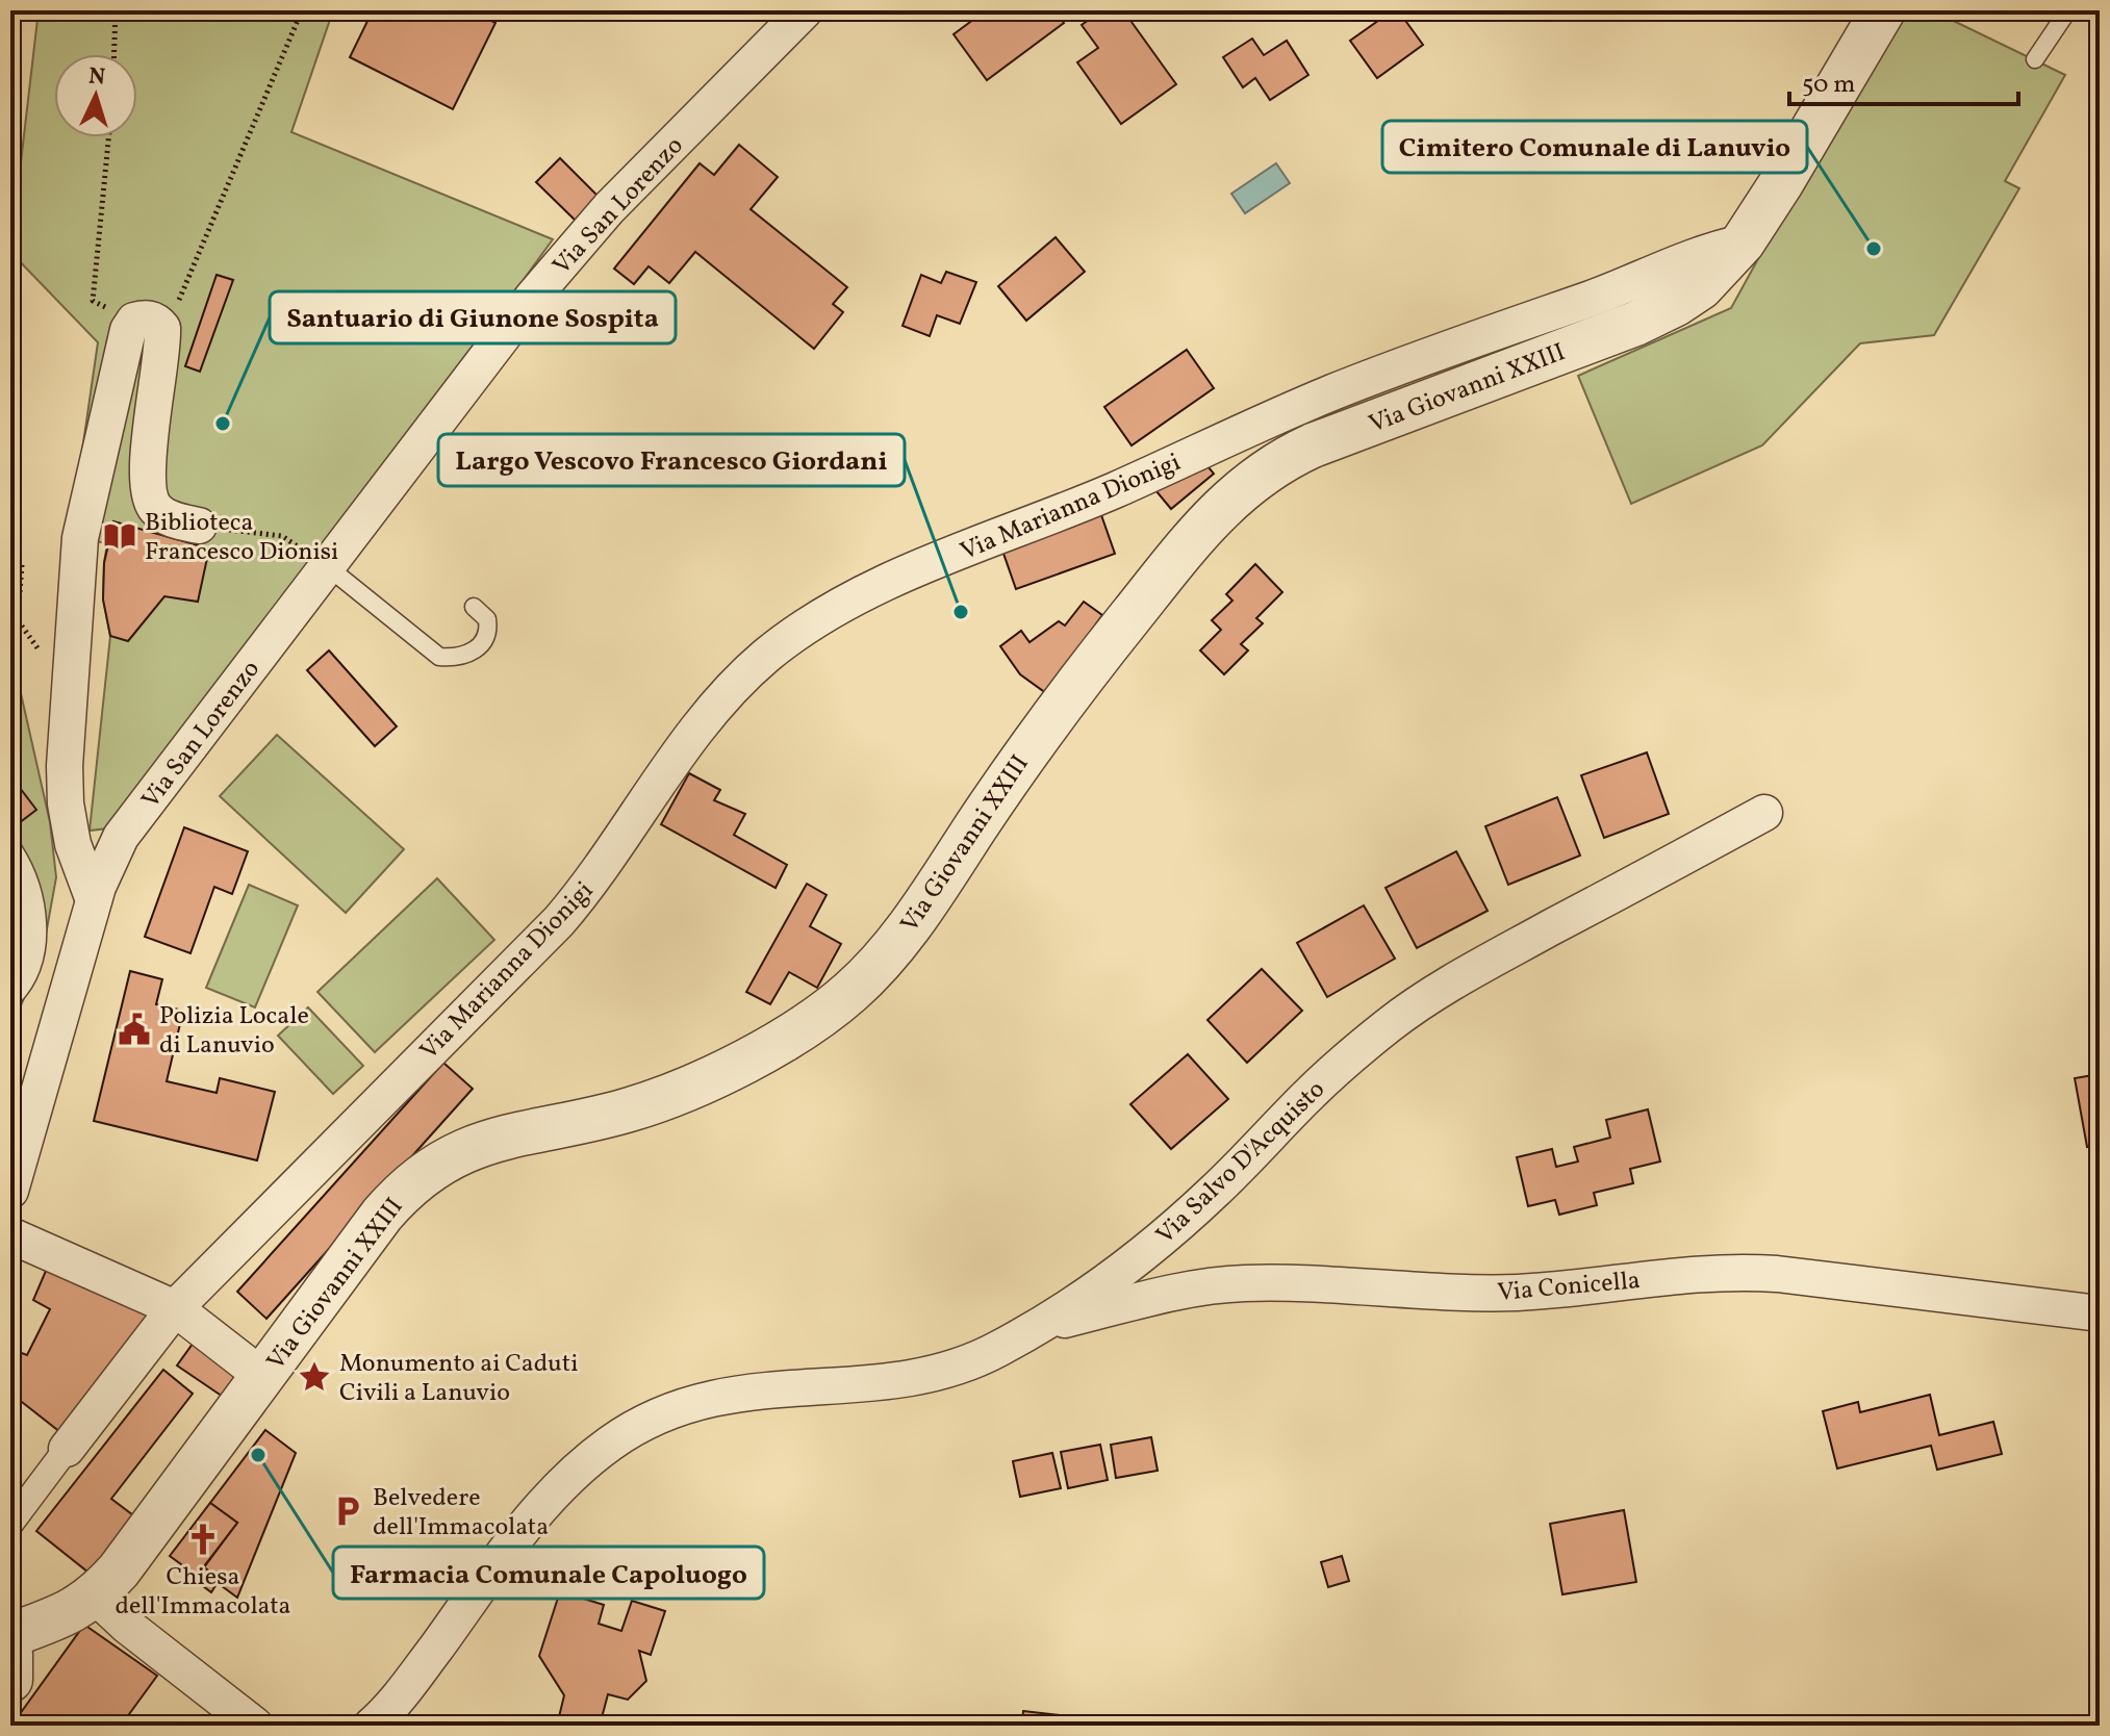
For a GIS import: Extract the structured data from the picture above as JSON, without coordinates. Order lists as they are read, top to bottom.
{
  "streets": {
    "street": [
      "Via San Lorenzo",
      "Via Giovanni XXIII",
      "Via Marianna Dionigi",
      "Via Salvo D'Acquisto",
      "Via Conicella"
    ]
  },
  "crossings": [
    ["Via Giovanni XXIII", "Via Marianna Dionigi"],
    ["Via Salvo D'Acquisto", "Via Conicella"]
  ],
  "places": {
    "other": [
      "Cimitero Comunale di Lanuvio",
      "Santuario di Giunone Sospita",
      "Largo Vescovo Francesco Giordani",
      "Farmacia Comunale Capoluogo"
    ],
    "library": ["Biblioteca Francesco Dionisi"],
    "public building": ["Polizia Locale di Lanuvio"],
    "place": ["Monumento ai Caduti Civili a Lanuvio"],
    "parking": ["Belvedere dell'Immacolata"],
    "church": ["Chiesa dell'Immacolata"]
  },
  "scale_bar": "50 m",
  "north": "top"
}
